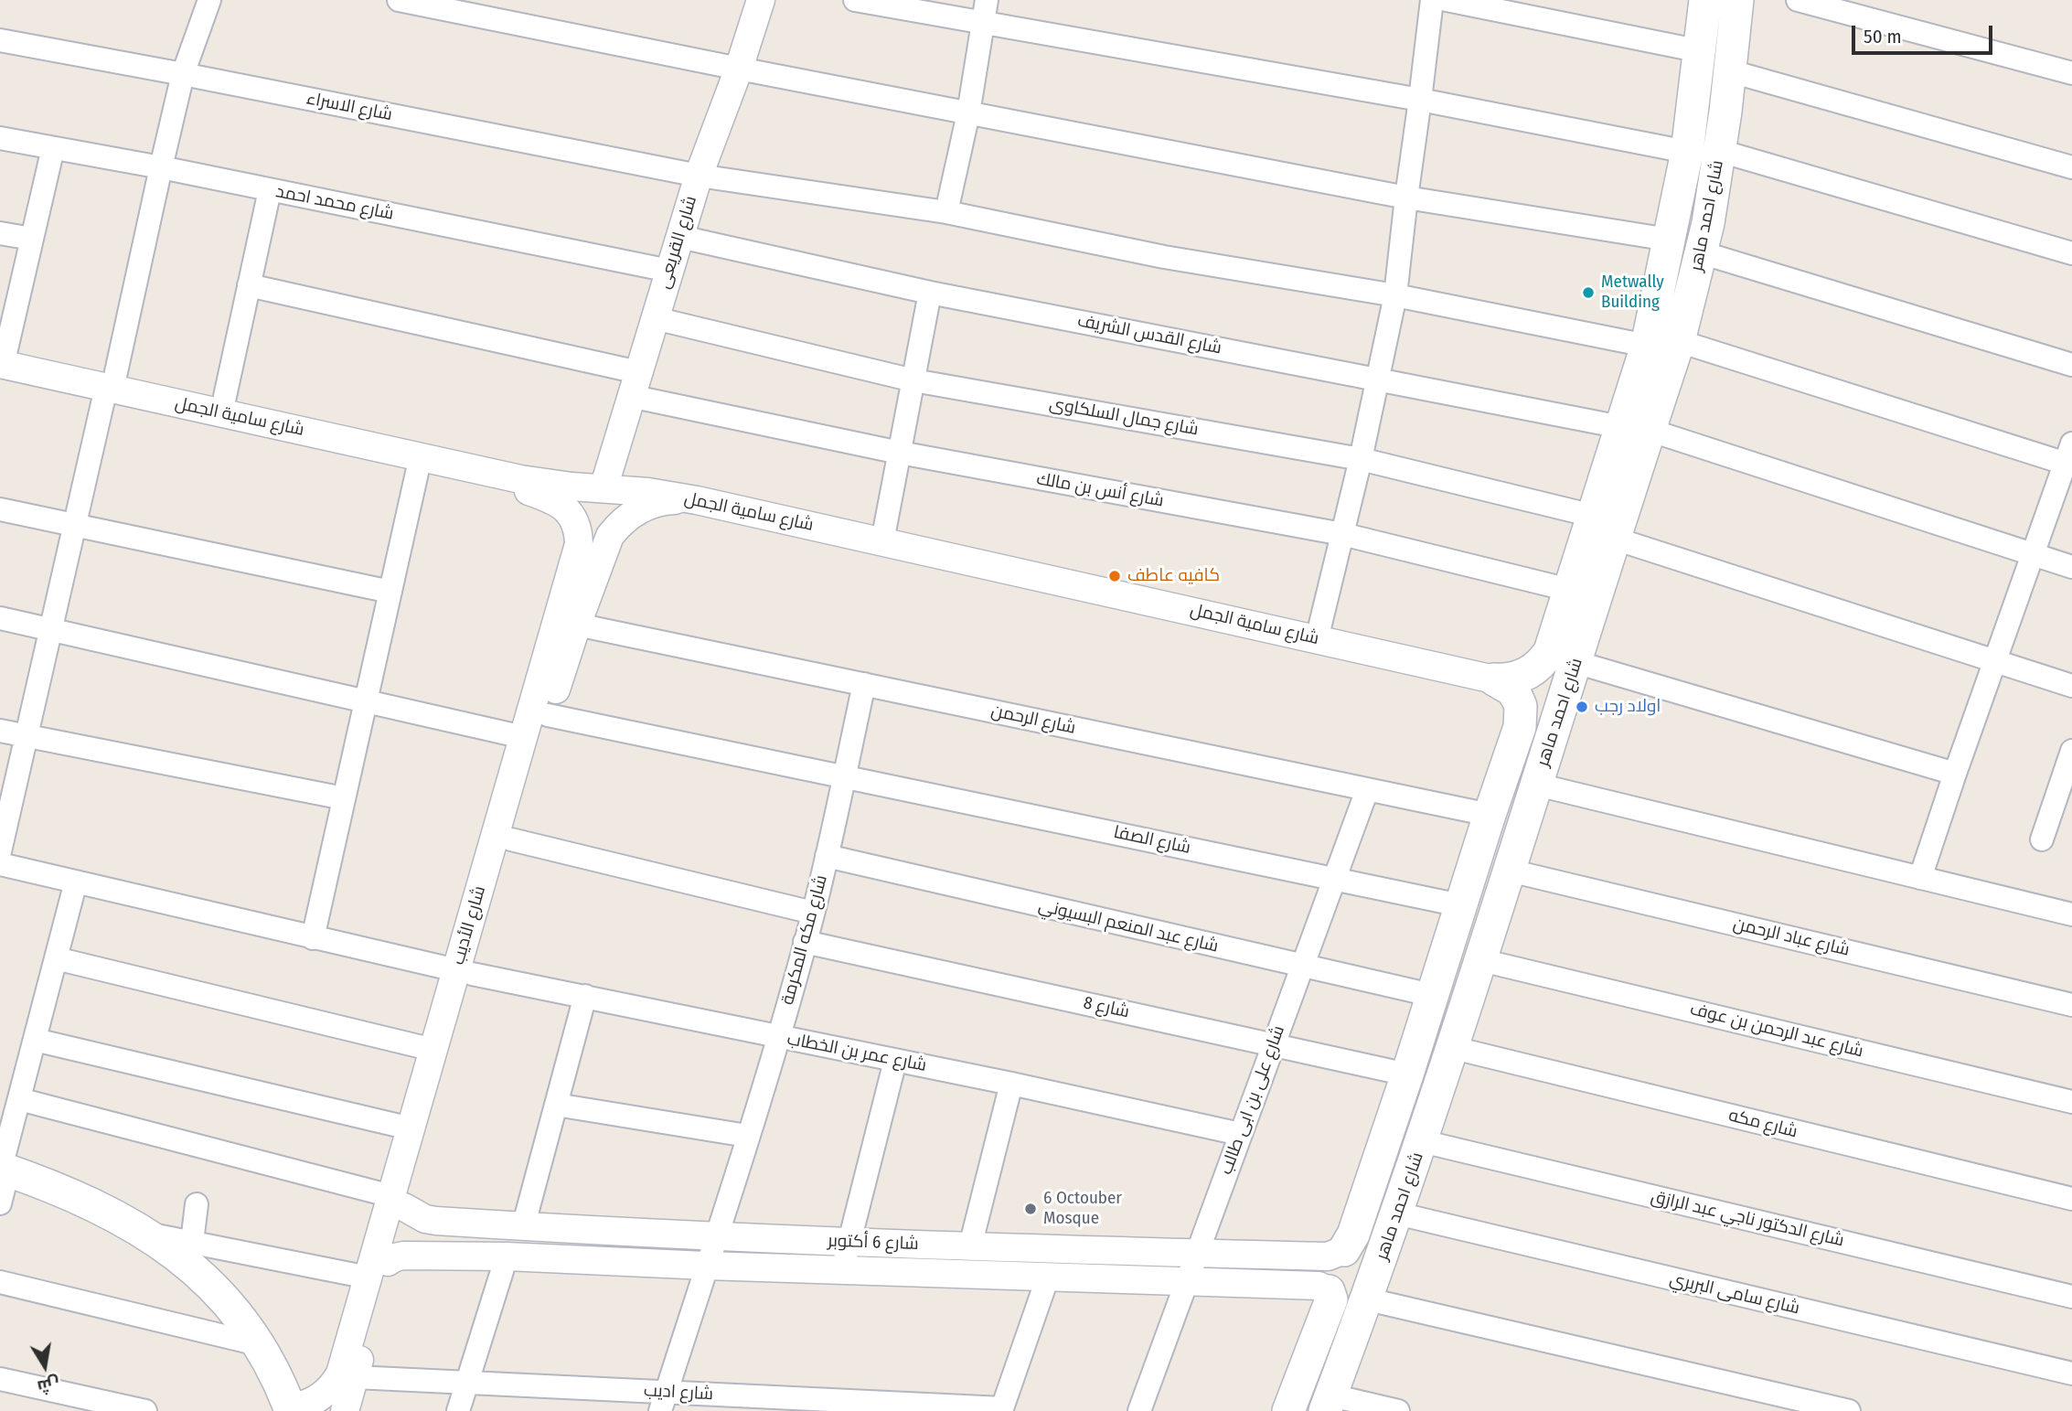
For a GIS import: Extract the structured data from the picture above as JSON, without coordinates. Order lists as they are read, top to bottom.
{
  "streets": {
    "main road": ["شارع احمد ماهر"],
    "street": [
      "شارع الاسراء",
      "شارع محمد احمد",
      "شارع القريعى",
      "شارع القدس الشريف",
      "شارع سامية الجمل",
      "شارع جمال السلكاوى",
      "شارع أنس بن مالك",
      "شارع الرحمن",
      "شارع الصفا",
      "شارع الأديب",
      "شارع عبد المنعم البسيوني",
      "شارع عباد الرحمن",
      "شارع مكه المكرمة",
      "شارع 8",
      "شارع عبد الرحمن بن عوف",
      "شارع عمر بن الخطاب",
      "شارع على بن ابى طالب",
      "شارع مكه",
      "شارع الدكتور ناجي عبد الرازق",
      "شارع 6 أكتوبر",
      "شارع سامى البربري",
      "شارع اديب"
    ]
  },
  "crossings": [
    ["شارع الاسراء", "شارع احمد ماهر"],
    ["شارع الاسراء", "شارع القريعى"],
    ["شارع محمد احمد", "شارع القريعى"],
    ["شارع احمد ماهر", "شارع القدس الشريف"],
    ["شارع احمد ماهر", "شارع سامية الجمل"],
    ["شارع احمد ماهر", "شارع جمال السلكاوى"],
    ["شارع احمد ماهر", "شارع أنس بن مالك"],
    ["شارع احمد ماهر", "شارع الرحمن"],
    ["شارع احمد ماهر", "شارع الصفا"],
    ["شارع احمد ماهر", "شارع عبد المنعم البسيوني"],
    ["شارع احمد ماهر", "شارع عباد الرحمن"],
    ["شارع احمد ماهر", "شارع 8"],
    ["شارع احمد ماهر", "شارع عبد الرحمن بن عوف"],
    ["شارع احمد ماهر", "شارع مكه"],
    ["شارع احمد ماهر", "شارع الدكتور ناجي عبد الرازق"],
    ["شارع احمد ماهر", "شارع 6 أكتوبر"],
    ["شارع احمد ماهر", "شارع سامى البربري"],
    ["شارع القريعى", "شارع القدس الشريف"],
    ["شارع القريعى", "شارع سامية الجمل"],
    ["شارع القريعى", "شارع جمال السلكاوى"],
    ["شارع القريعى", "شارع أنس بن مالك"],
    ["شارع سامية الجمل", "شارع الأديب"],
    ["شارع الرحمن", "شارع الأديب"],
    ["شارع الرحمن", "شارع مكه المكرمة"],
    ["شارع الرحمن", "شارع على بن ابى طالب"],
    ["شارع الصفا", "شارع الأديب"],
    ["شارع الصفا", "شارع مكه المكرمة"],
    ["شارع الصفا", "شارع على بن ابى طالب"],
    ["شارع الأديب", "شارع عمر بن الخطاب"],
    ["شارع الأديب", "شارع 6 أكتوبر"],
    ["شارع الأديب", "شارع اديب"],
    ["شارع عبد المنعم البسيوني", "شارع مكه المكرمة"],
    ["شارع عبد المنعم البسيوني", "شارع على بن ابى طالب"],
    ["شارع مكه المكرمة", "شارع 8"],
    ["شارع مكه المكرمة", "شارع عمر بن الخطاب"],
    ["شارع مكه المكرمة", "شارع 6 أكتوبر"],
    ["شارع مكه المكرمة", "شارع اديب"],
    ["شارع 8", "شارع على بن ابى طالب"],
    ["شارع عمر بن الخطاب", "شارع على بن ابى طالب"],
    ["شارع على بن ابى طالب", "شارع 6 أكتوبر"]
  ],
  "places": [
    "Metwally Building",
    "كافيه عاطف",
    "اولاد رجب",
    "6 Octouber Mosque"
  ],
  "scale_bar": "50 m",
  "north": "bottom"
}
